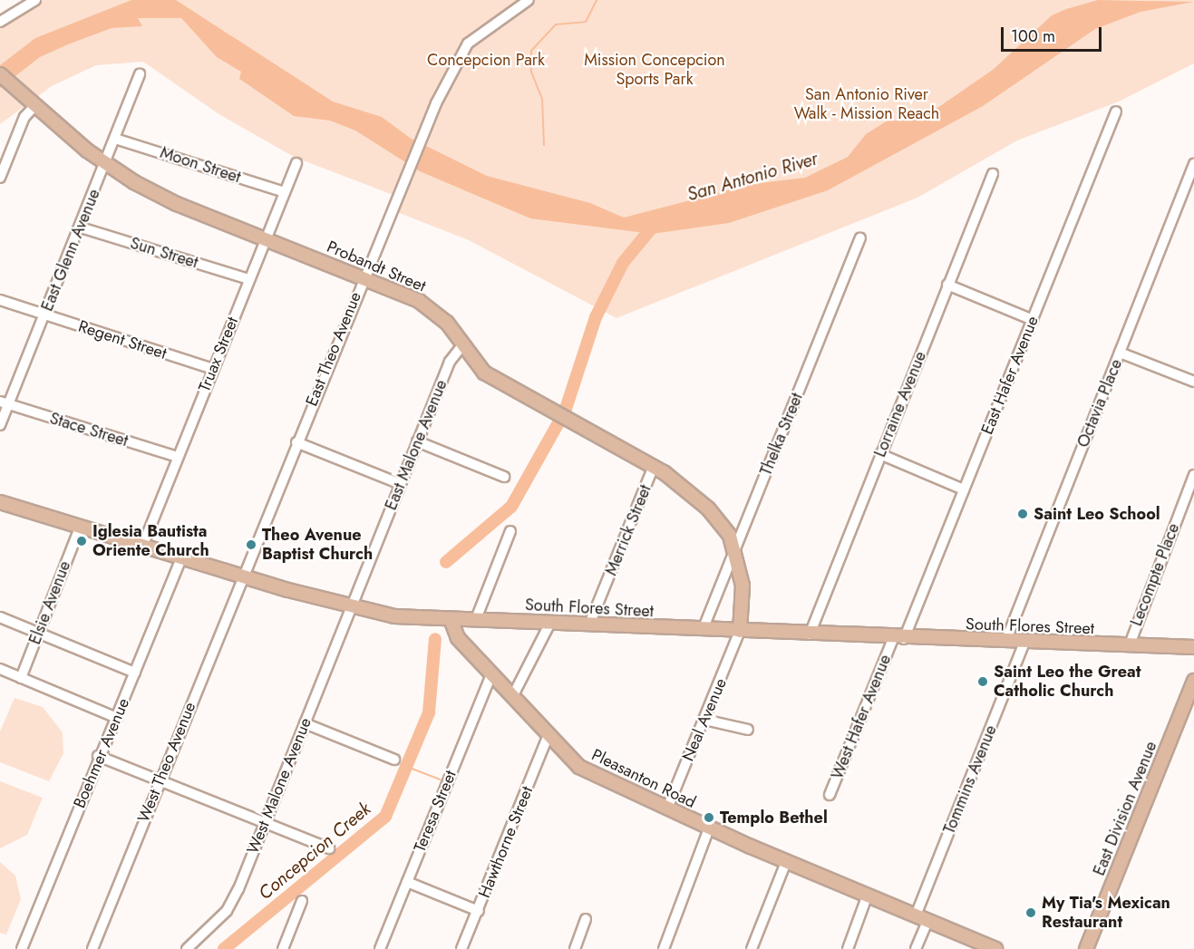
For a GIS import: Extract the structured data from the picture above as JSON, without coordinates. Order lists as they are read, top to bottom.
{
  "streets": {
    "main road": [
      "Probandt Street",
      "South Flores Street",
      "Pleasanton Road",
      "East Division Avenue"
    ],
    "street": [
      "Moon Street",
      "East Glenn Avenue",
      "Sun Street",
      "Regent Street",
      "East Theo Avenue",
      "Truax Street",
      "East Hafer Avenue",
      "Octavia Place",
      "Lorraine Avenue",
      "Stace Street",
      "Thelka Street",
      "East Malone Avenue",
      "Merrick Street",
      "Lecompte Place",
      "Elsie Avenue",
      "West Hafer Avenue",
      "Neal Avenue",
      "Boehmer Avenue",
      "West Theo Avenue",
      "Tommins Avenue",
      "West Malone Avenue",
      "Teresa Street",
      "Hawthorne Street"
    ]
  },
  "crossings": [
    ["Moon Street", "East Glenn Avenue"],
    ["Moon Street", "Truax Street"],
    ["East Glenn Avenue", "Sun Street"],
    ["East Glenn Avenue", "Probandt Street"],
    ["East Glenn Avenue", "Regent Street"],
    ["East Glenn Avenue", "Stace Street"],
    ["Sun Street", "Truax Street"],
    ["Probandt Street", "East Theo Avenue"],
    ["Probandt Street", "Truax Street"],
    ["Probandt Street", "Thelka Street"],
    ["Probandt Street", "East Malone Avenue"],
    ["Probandt Street", "Merrick Street"],
    ["Probandt Street", "South Flores Street"],
    ["Probandt Street", "Neal Avenue"],
    ["Regent Street", "Truax Street"],
    ["East Theo Avenue", "South Flores Street"],
    ["East Theo Avenue", "West Theo Avenue"],
    ["Truax Street", "Stace Street"],
    ["Truax Street", "South Flores Street"],
    ["East Hafer Avenue", "South Flores Street"],
    ["East Hafer Avenue", "West Hafer Avenue"],
    ["Octavia Place", "South Flores Street"],
    ["Lorraine Avenue", "South Flores Street"],
    ["Thelka Street", "South Flores Street"],
    ["East Malone Avenue", "South Flores Street"],
    ["East Malone Avenue", "West Malone Avenue"],
    ["Merrick Street", "South Flores Street"],
    ["Lecompte Place", "South Flores Street"],
    ["Elsie Avenue", "South Flores Street"],
    ["South Flores Street", "West Hafer Avenue"],
    ["South Flores Street", "Neal Avenue"],
    ["South Flores Street", "Boehmer Avenue"],
    ["South Flores Street", "West Theo Avenue"],
    ["South Flores Street", "Pleasanton Road"],
    ["South Flores Street", "Tommins Avenue"],
    ["South Flores Street", "West Malone Avenue"],
    ["Neal Avenue", "Pleasanton Road"],
    ["Pleasanton Road", "Tommins Avenue"],
    ["Pleasanton Road", "Teresa Street"],
    ["Pleasanton Road", "Hawthorne Street"]
  ],
  "water": ["San Antonio River", "Concepcion Creek"],
  "parks": ["Concepcion Park", "Mission Concepcion Sports Park", "San Antonio River Walk - Mission Reach"],
  "places": [
    "Saint Leo School",
    "Iglesia Bautista Oriente Church",
    "Theo Avenue Baptist Church",
    "Saint Leo the Great Catholic Church",
    "Templo Bethel",
    "My Tia's Mexican Restaurant"
  ],
  "scale_bar": "100 m"
}
